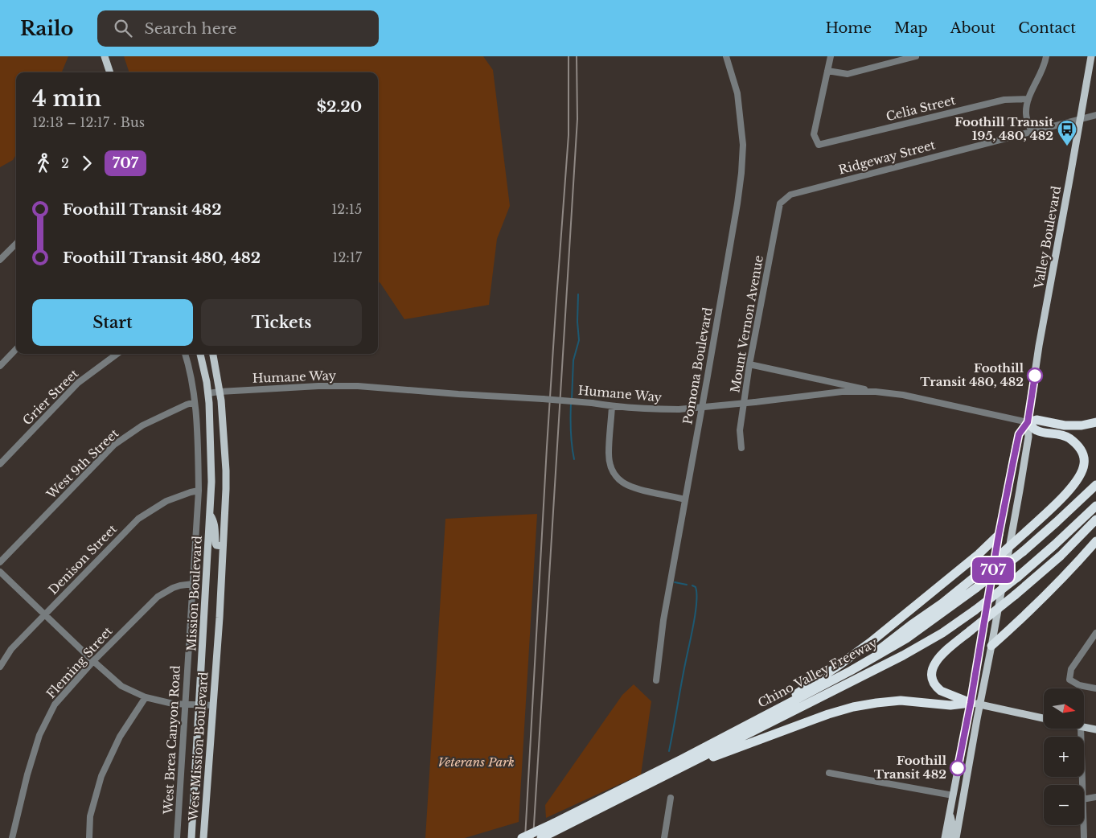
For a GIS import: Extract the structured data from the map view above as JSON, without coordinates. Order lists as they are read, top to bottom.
{
  "streets": {
    "highway": ["Chino Valley Freeway"],
    "main road": ["Valley Boulevard", "Mission Boulevard", "West Mission Boulevard"],
    "street": [
      "Celia Street",
      "Ridgeway Street",
      "Mount Vernon Avenue",
      "Pomona Boulevard",
      "Humane Way",
      "Grier Street",
      "West 9th Street",
      "Denison Street",
      "Fleming Street",
      "West Brea Canyon Road"
    ]
  },
  "crossings": [
    ["Ridgeway Street", "Valley Boulevard"],
    ["Ridgeway Street", "Mount Vernon Avenue"],
    ["Valley Boulevard", "Humane Way"],
    ["Humane Way", "Mission Boulevard"],
    ["Humane Way", "West Mission Boulevard"],
    ["West 9th Street", "West Brea Canyon Road"],
    ["Denison Street", "West Brea Canyon Road"],
    ["Fleming Street", "West Brea Canyon Road"]
  ],
  "parks": ["Veterans Park"],
  "places": {
    "bus stop": ["Foothill Transit 195, 480, 482"],
    "other": ["Foothill Transit 480, 482", "Foothill Transit 482"]
  },
  "lines": ["bus line 707"],
  "north": "right",
  "page": {
    "header": "Railo",
    "search": "Search here",
    "nav": [
      "Home",
      "Map",
      "About",
      "Contact"
    ],
    "on_map": "707",
    "heading": ["4 min", "12:13 – 12:17 · Bus", "$2.20"],
    "legs": ["2", "707"],
    "list": [
      {
        "name": "Foothill Transit 482",
        "value": "12:15"
      },
      {
        "name": "Foothill Transit 480, 482",
        "value": "12:17"
      }
    ],
    "buttons": ["Start", "Tickets"],
    "map_buttons": ["+", "−"]
  }
}
